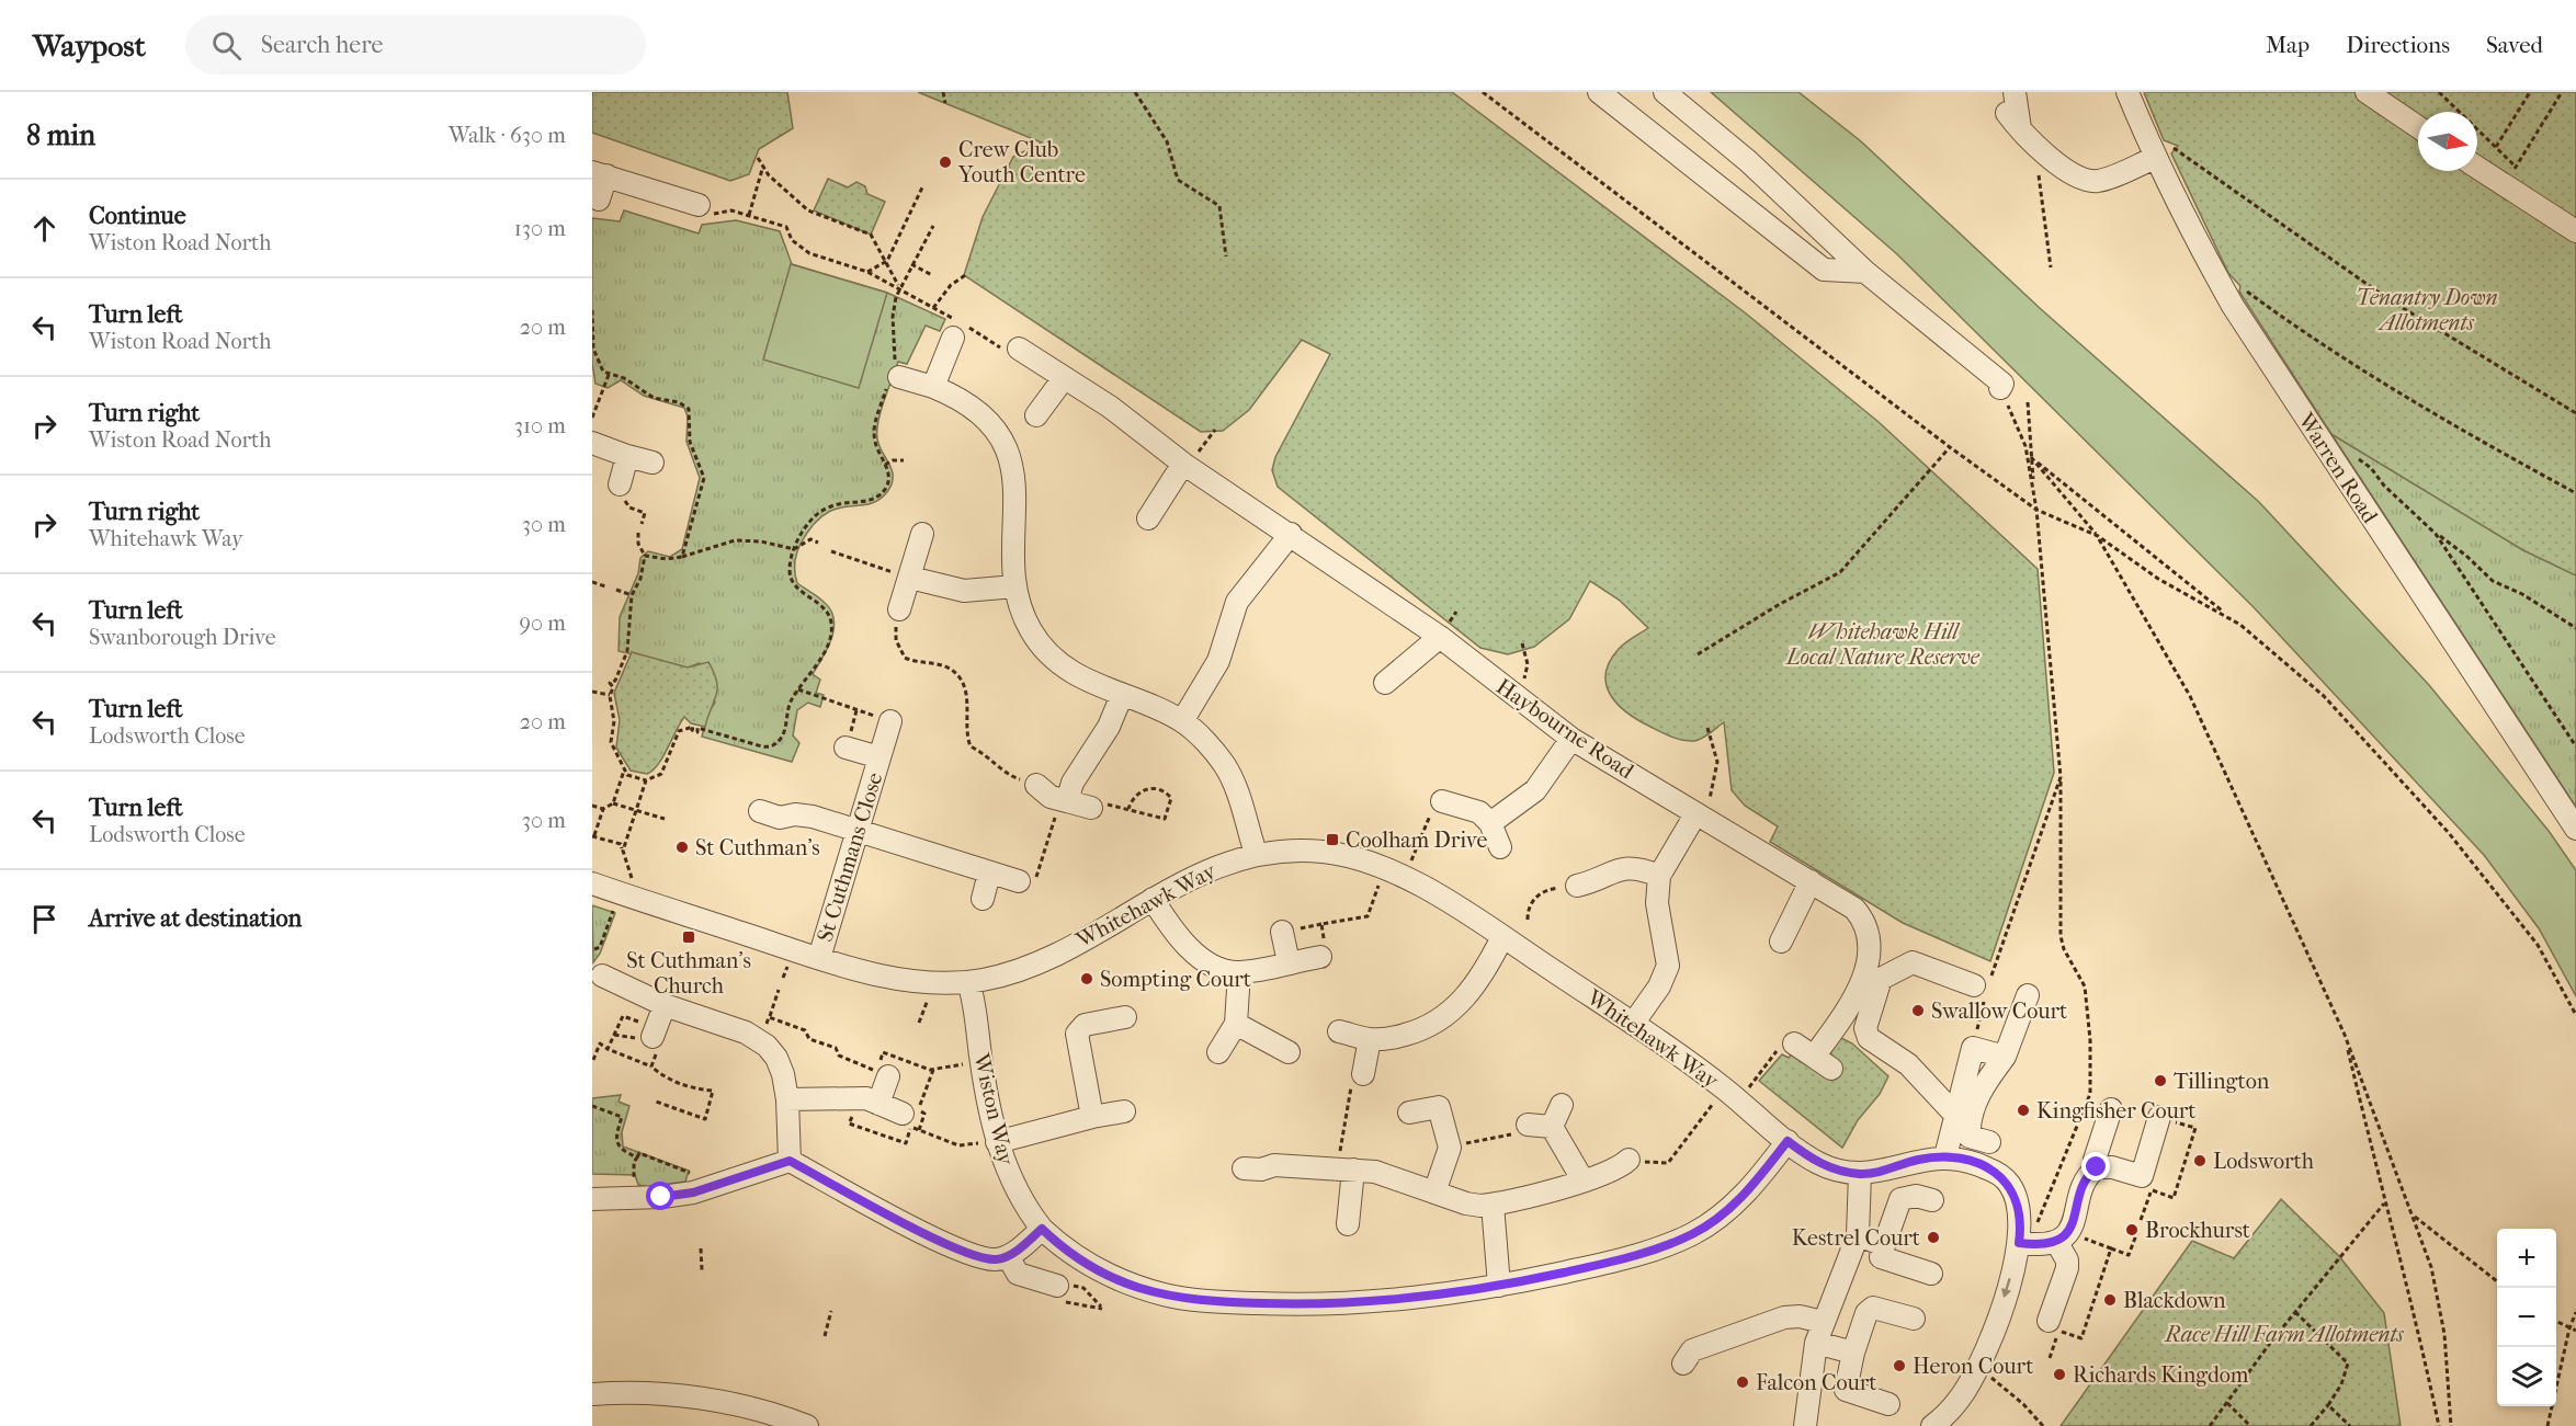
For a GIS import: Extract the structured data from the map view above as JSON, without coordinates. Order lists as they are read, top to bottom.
{
  "streets": {
    "street": [
      "Warren Road",
      "Haybourne Road",
      "St Cuthmans Close",
      "Whitehawk Way",
      "Wiston Way"
    ]
  },
  "crossings": [
    ["St Cuthmans Close", "Whitehawk Way"],
    ["Whitehawk Way", "Wiston Way"]
  ],
  "parks": ["Tenantry Down Allotments", "Whitehawk Hill Local Nature Reserve", "Race Hill Farm Allotments"],
  "places": {
    "other": [
      "Crew Club Youth Centre",
      "St Cuthman's",
      "Sompting Court",
      "Swallow Court",
      "Tillington",
      "Kingfisher Court",
      "Lodsworth",
      "Brockhurst",
      "Kestrel Court",
      "Blackdown",
      "Heron Court",
      "Richards Kingdom",
      "Falcon Court"
    ],
    "transit": ["Coolham Drive", "St Cuthman's Church"]
  },
  "north": "right",
  "page": {
    "header": "Waypost",
    "search": "Search here",
    "nav": ["Map", "Directions", "Saved"],
    "heading": ["8 min", "Walk · 630 m"],
    "list": [
      ["Continue", "Wiston Road North", "130 m"],
      ["Turn left", "Wiston Road North", "20 m"],
      ["Turn right", "Wiston Road North", "310 m"],
      ["Turn right", "Whitehawk Way", "30 m"],
      ["Turn left", "Swanborough Drive", "90 m"],
      ["Turn left", "Lodsworth Close", "20 m"],
      ["Turn left", "Lodsworth Close", "30 m"],
      "Arrive at destination"
    ],
    "map_buttons": ["+", "−"]
  }
}
